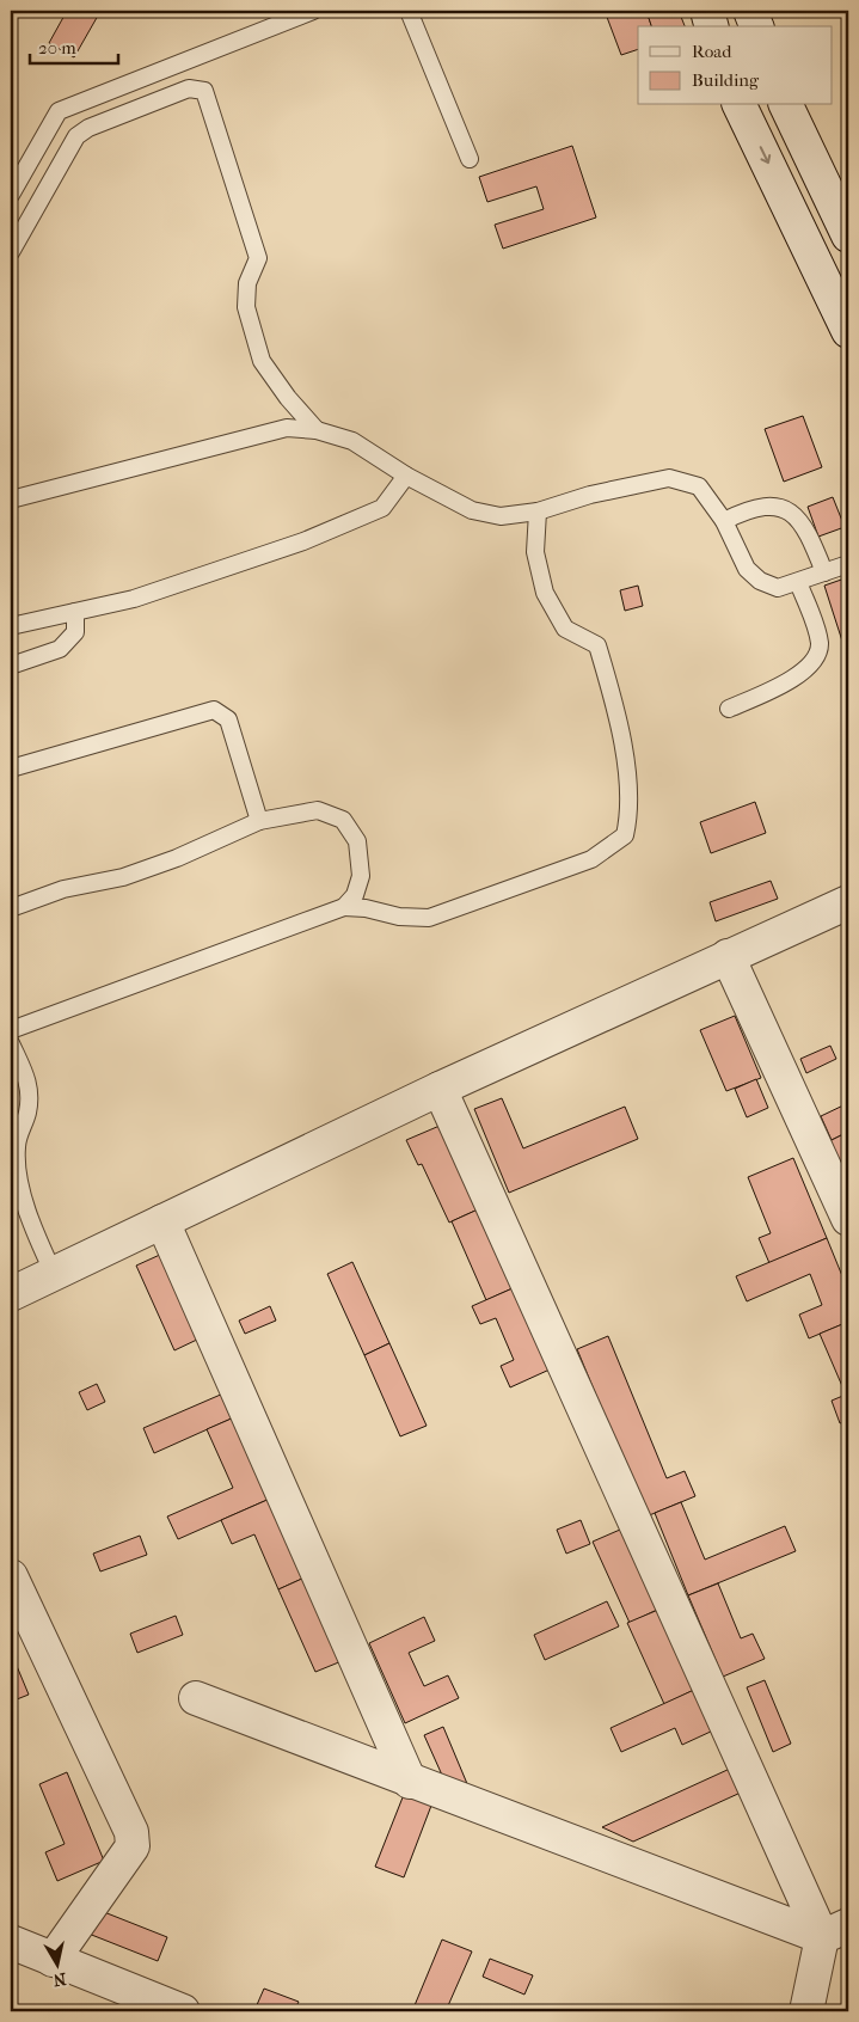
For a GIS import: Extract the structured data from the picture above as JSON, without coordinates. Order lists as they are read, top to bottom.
{
  "legend": ["Road", "Building"],
  "scale_bar": "20 m",
  "north": "bottom"
}
